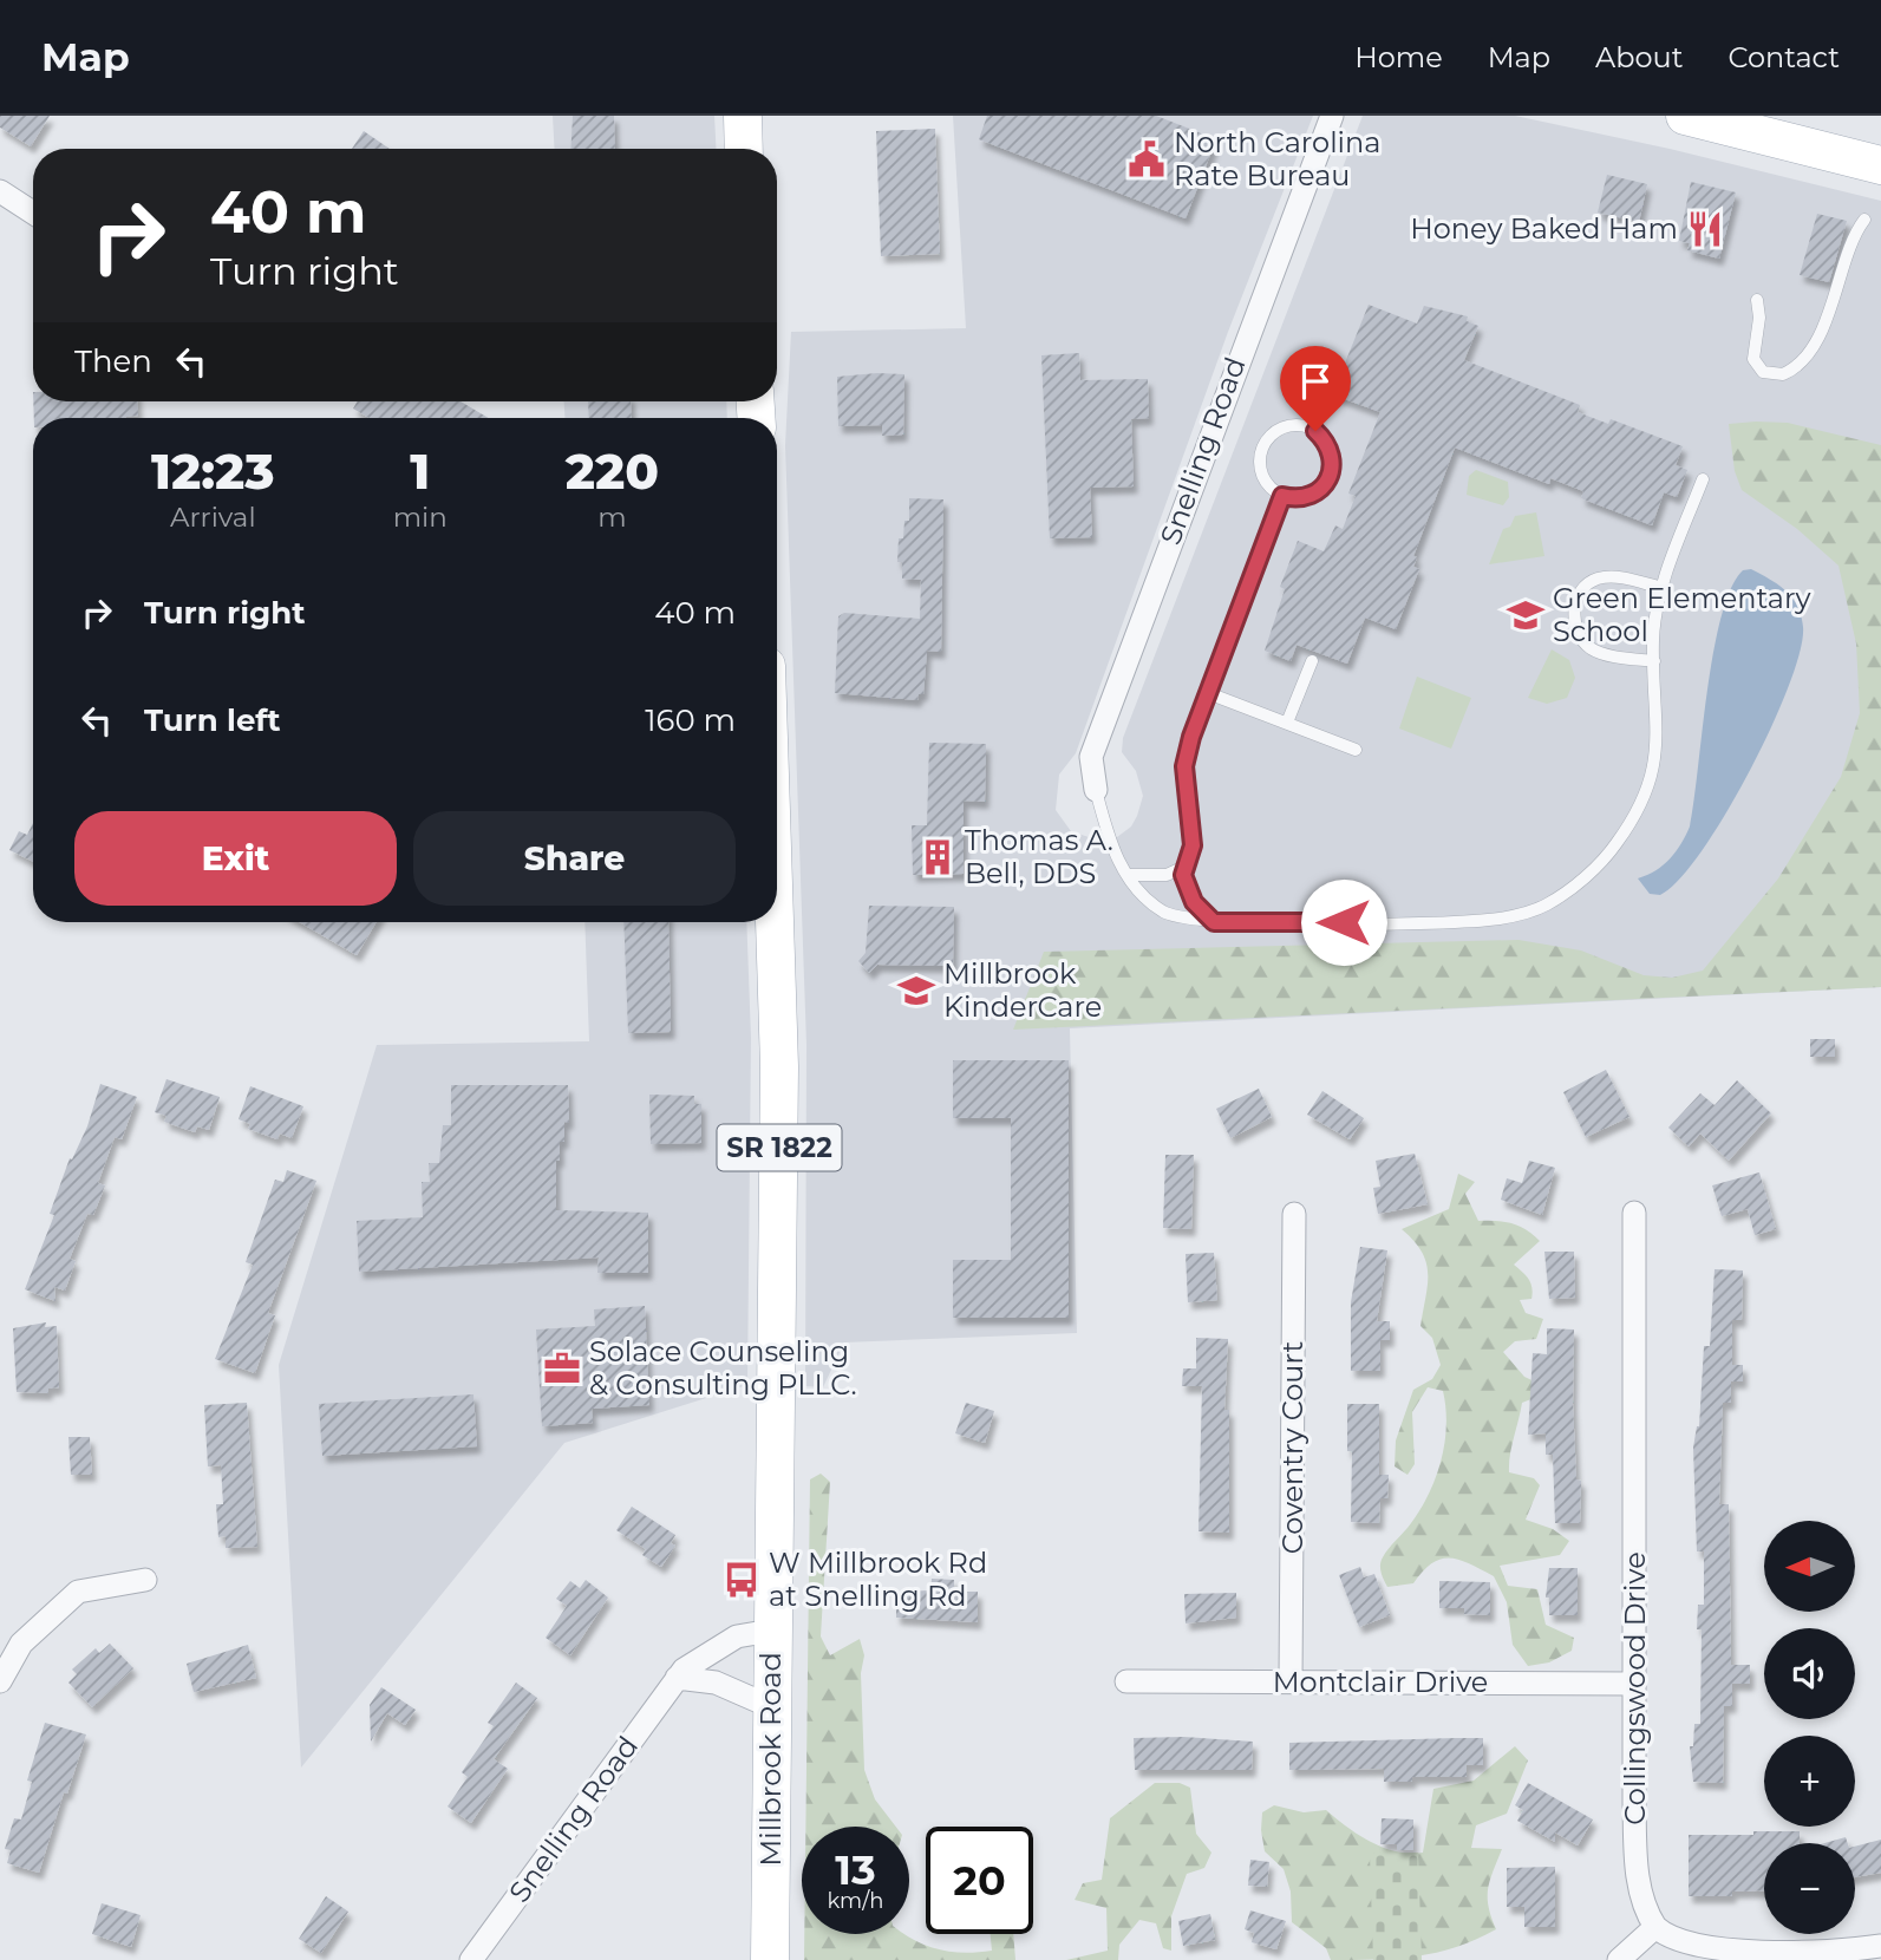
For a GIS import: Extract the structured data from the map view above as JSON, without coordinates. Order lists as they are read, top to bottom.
{
  "streets": {
    "main road": ["SR 1822", "Millbrook Road"],
    "street": [
      "Snelling Road",
      "Coventry Court",
      "Montclair Drive",
      "Collingswood Drive"
    ]
  },
  "crossings": [
    ["Snelling Road", "Millbrook Road"],
    ["Coventry Court", "Montclair Drive"],
    ["Montclair Drive", "Collingswood Drive"]
  ],
  "places": {
    "public building": ["North Carolina Rate Bureau"],
    "restaurant": ["Honey Baked Ham"],
    "school or university": ["Green Elementary School", "Millbrook KinderCare"],
    "building": ["Thomas A. Bell, DDS"],
    "office": ["Solace Counseling & Consulting PLLC."],
    "bus stop": ["W Millbrook Rd at Snelling Rd"]
  },
  "north": "left",
  "page": {
    "header": "Map",
    "nav": [
      "Home",
      "Map",
      "About",
      "Contact"
    ],
    "turn": ["40 m", "Turn right"],
    "then": "Then",
    "eta": [
      "12:23",
      "Arrival",
      "1",
      "min",
      "220",
      "m"
    ],
    "list": [
      {
        "name": "Turn right",
        "value": "40 m"
      },
      {
        "name": "Turn left",
        "value": "160 m"
      }
    ],
    "buttons": ["Exit", "Share"],
    "map_buttons": ["+", "−"],
    "speed": "13 km/h",
    "limit": "20"
  }
}
